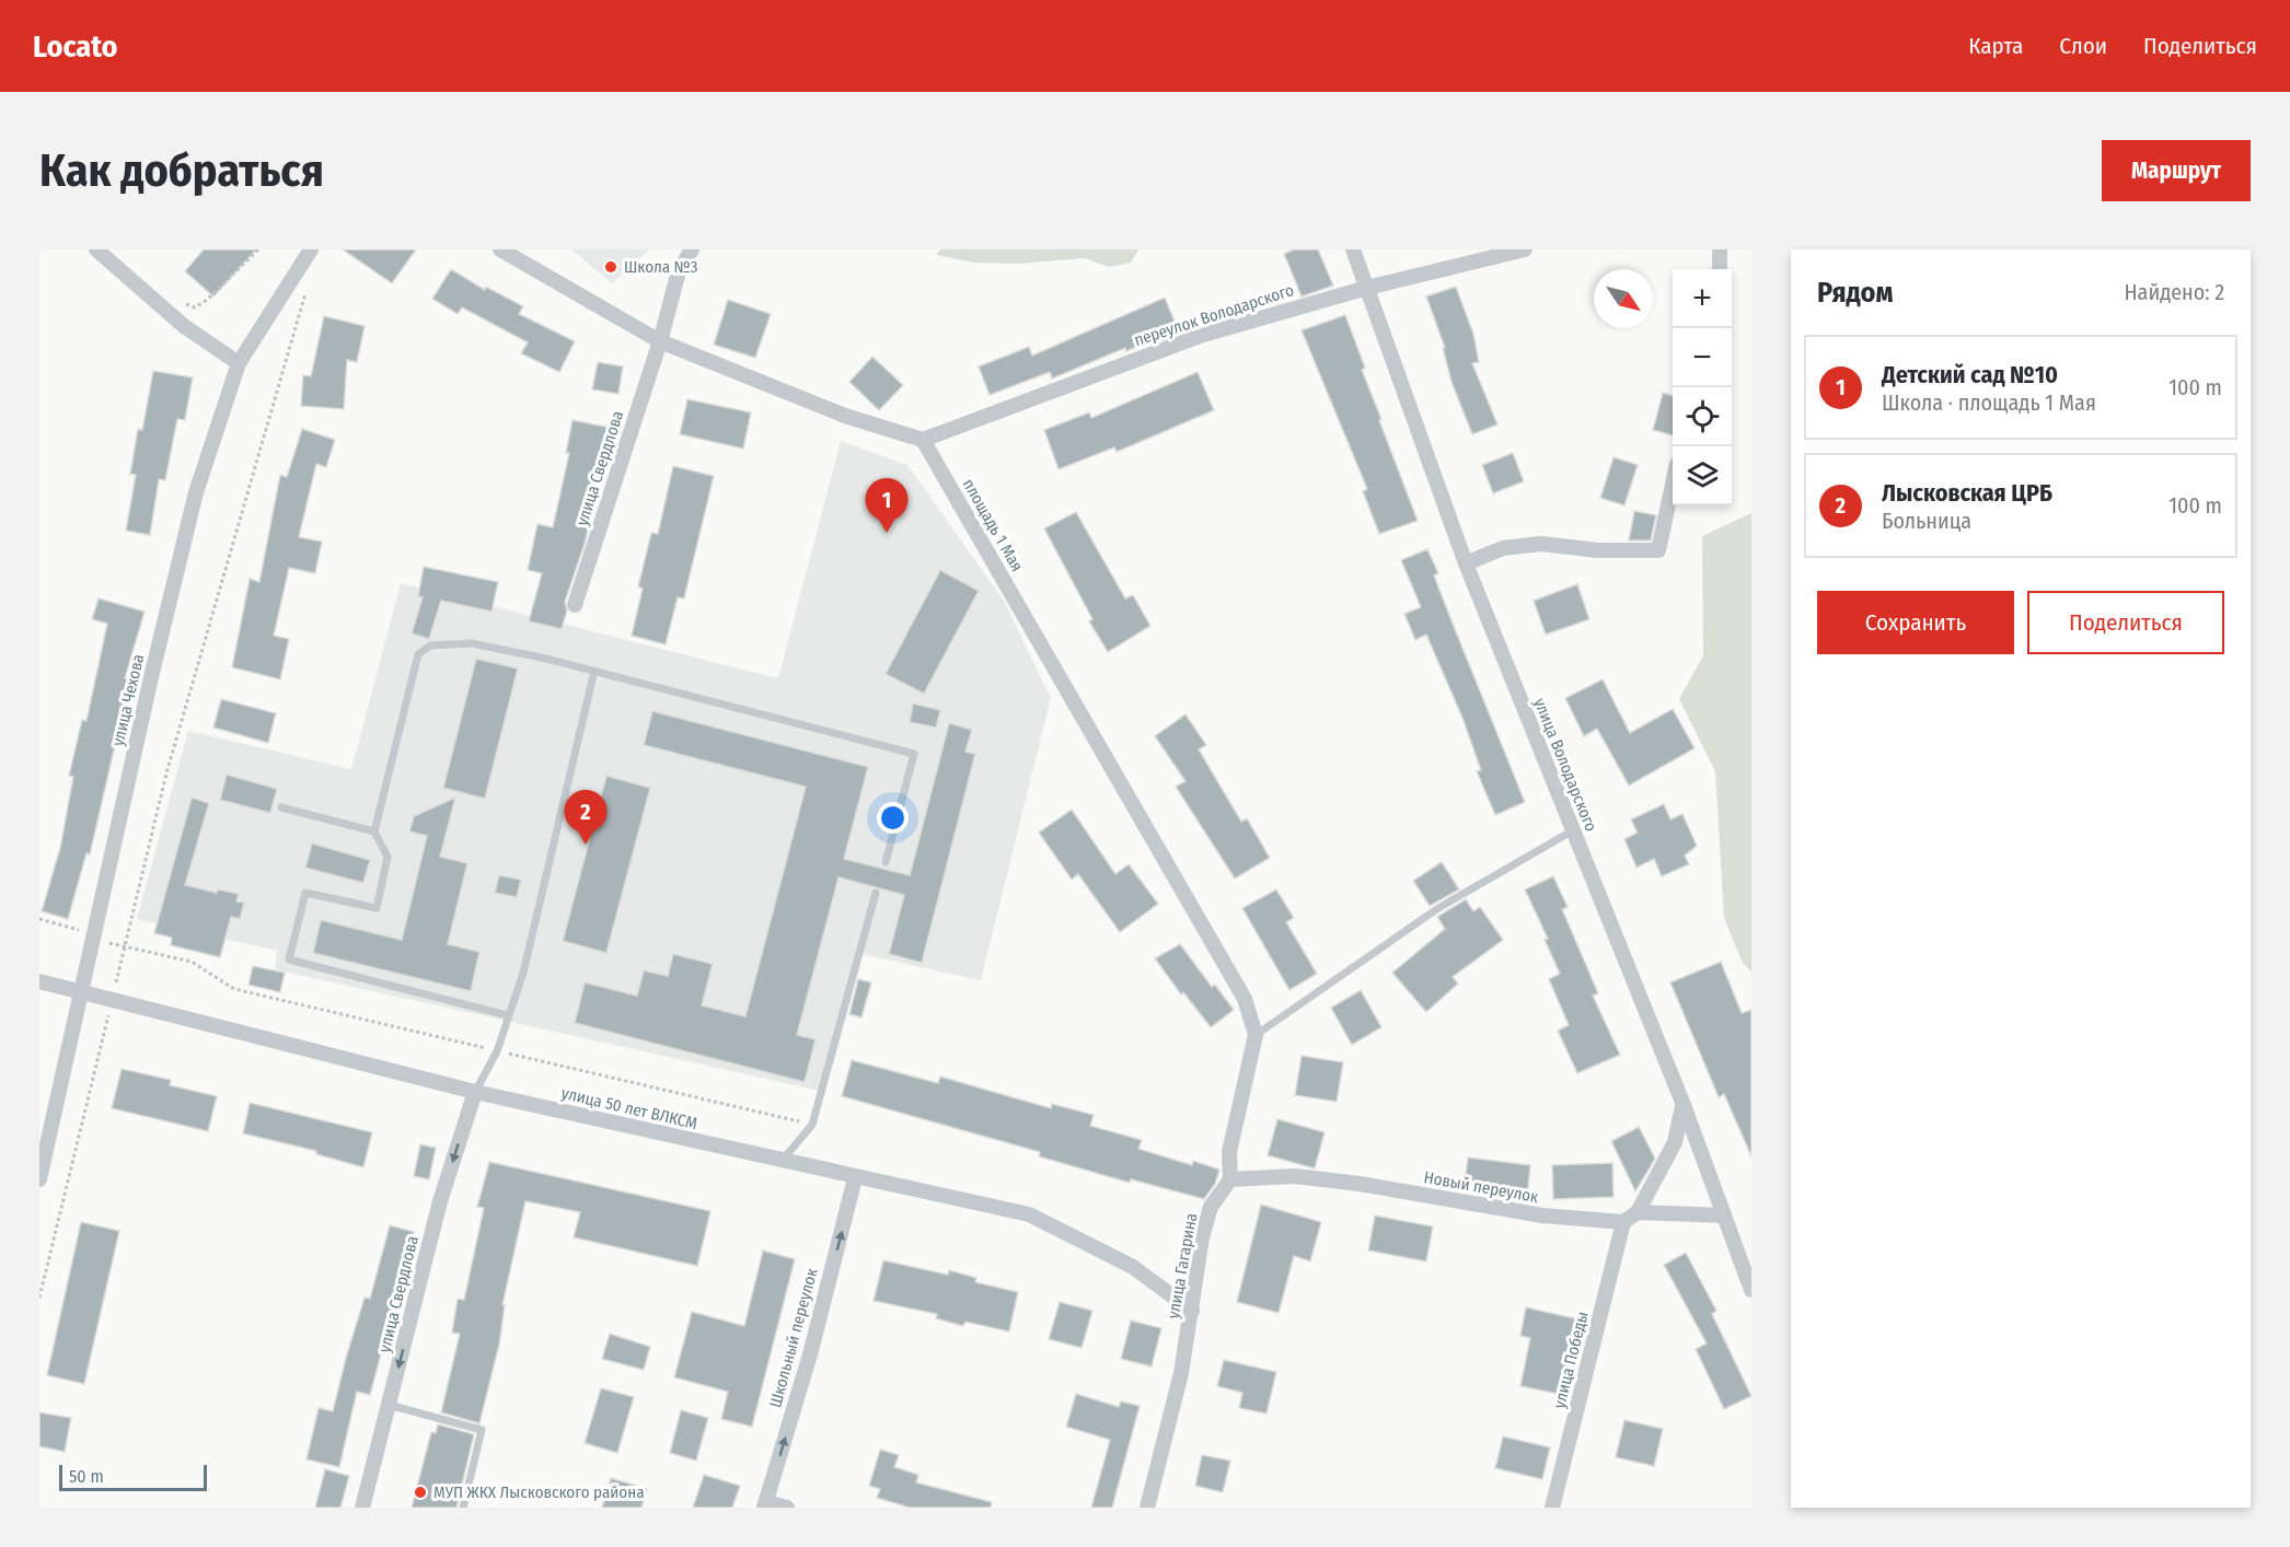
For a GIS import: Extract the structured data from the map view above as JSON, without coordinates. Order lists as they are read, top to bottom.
{
  "streets": {
    "street": [
      "переулок Володарского",
      "улица Свердлова",
      "площадь 1 Мая",
      "улица Чехова",
      "улица Володарского",
      "улица 50 лет ВЛКСМ",
      "Новый переулок",
      "улица Гагарина",
      "Школьный переулок",
      "улица Победы"
    ]
  },
  "crossings": [
    ["переулок Володарского", "площадь 1 Мая"],
    ["переулок Володарского", "улица Володарского"],
    ["улица Свердлова", "улица 50 лет ВЛКСМ"],
    ["улица Чехова", "улица 50 лет ВЛКСМ"],
    ["улица 50 лет ВЛКСМ", "улица Гагарина"],
    ["улица 50 лет ВЛКСМ", "Школьный переулок"],
    ["Новый переулок", "улица Гагарина"],
    ["Новый переулок", "улица Победы"]
  ],
  "one_way": ["улица Свердлова", "Школьный переулок"],
  "places": ["Школа №3", "МУП ЖКХ Лысковского района"],
  "scale_bar": "50 m",
  "north": "bottom right",
  "page": {
    "header": "Locato",
    "nav": ["Карта", "Слои", "Поделиться"],
    "buttons": [
      "Маршрут",
      ["Сохранить", "Поделиться"]
    ],
    "title": "Как добраться",
    "heading": ["Рядом", "Найдено: 2"],
    "map_buttons": ["+", "−"],
    "list": [
      {
        "mark": "1",
        "name": "Детский сад №10",
        "note": "Школа · площадь 1 Мая",
        "value": "100 m"
      },
      {
        "mark": "2",
        "name": "Лысковская ЦРБ",
        "note": "Больница",
        "value": "100 m"
      }
    ],
    "pins": ["1", "2"],
    "scale": "50 m"
  }
}
